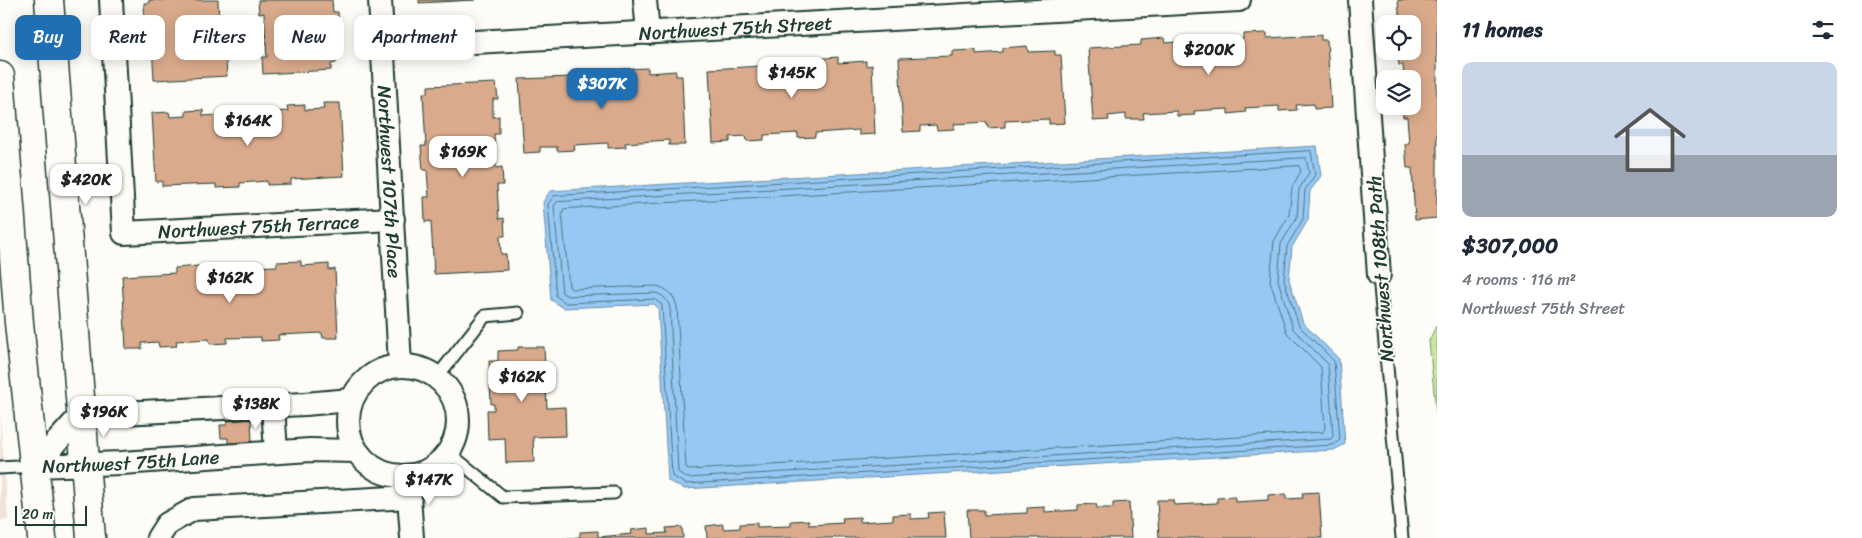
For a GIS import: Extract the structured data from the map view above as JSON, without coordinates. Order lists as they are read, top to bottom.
{
  "streets": {
    "street": [
      "Northwest 75th Street",
      "Northwest 107th Place",
      "Northwest 75th Terrace",
      "Northwest 108th Path",
      "Northwest 75th Lane"
    ]
  },
  "crossings": [
    ["Northwest 107th Place", "Northwest 75th Terrace"],
    ["Northwest 107th Place", "Northwest 75th Lane"]
  ],
  "scale_bar": "20 m",
  "page": {
    "heading": "11 homes",
    "chip": [
      "Buy",
      "Rent",
      "Filters",
      "New",
      "Apartment"
    ],
    "price": [
      "$200K",
      "$145K",
      "$307K",
      "$164K",
      "$169K",
      "$420K",
      "$162K",
      "$162K",
      "$138K",
      "$196K",
      "$147K"
    ],
    "list": [
      {
        "name": "$307,000",
        "note": "4 rooms · 116 m² · Northwest 75th Street"
      }
    ],
    "scale": "20 m"
  }
}
